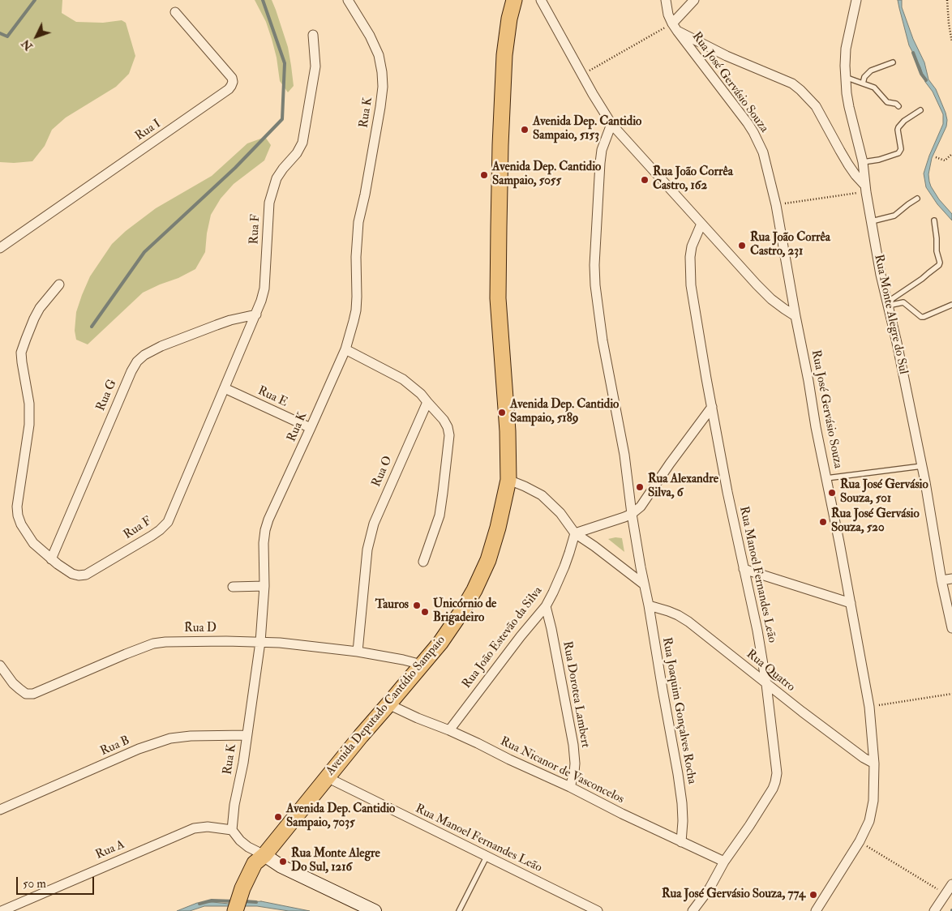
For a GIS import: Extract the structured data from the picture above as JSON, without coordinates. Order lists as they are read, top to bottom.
{
  "streets": {
    "main road": ["Avenida Deputado Cantídio Sampaio"],
    "street": [
      "Rua José Gervásio Souza",
      "Rua K",
      "Rua I",
      "Rua F",
      "Rua Monte Alegre do Sul",
      "Rua G",
      "Rua E",
      "Rua O",
      "Rua Manoel Fernandes Leão",
      "Rua D",
      "Rua João Estevão da Silva",
      "Rua Quatro",
      "Rua Dorotea Lambert",
      "Rua Joaquim Gonçalves Rocha",
      "Rua B",
      "Rua Nicanor de Vasconcelos",
      "Rua A"
    ]
  },
  "crossings": [
    ["Rua José Gervásio Souza", "Rua Quatro"],
    ["Rua K", "Rua E"],
    ["Rua K", "Rua D"],
    ["Rua K", "Rua B"],
    ["Rua K", "Rua A"],
    ["Rua F", "Rua G"],
    ["Rua F", "Rua E"],
    ["Rua O", "Rua D"],
    ["Rua Manoel Fernandes Leão", "Rua Quatro"],
    ["Rua Manoel Fernandes Leão", "Avenida Deputado Cantídio Sampaio"],
    ["Rua Manoel Fernandes Leão", "Rua Nicanor de Vasconcelos"],
    ["Rua D", "Avenida Deputado Cantídio Sampaio"],
    ["Rua João Estevão da Silva", "Rua Dorotea Lambert"],
    ["Rua João Estevão da Silva", "Rua Nicanor de Vasconcelos"],
    ["Rua Quatro", "Rua Joaquim Gonçalves Rocha"],
    ["Rua Dorotea Lambert", "Rua Nicanor de Vasconcelos"],
    ["Avenida Deputado Cantídio Sampaio", "Rua Nicanor de Vasconcelos"],
    ["Rua Joaquim Gonçalves Rocha", "Rua Nicanor de Vasconcelos"]
  ],
  "places": [
    "Avenida Dep. Cantidio Sampaio, 5153",
    "Avenida Dep. Cantidio Sampaio, 5055",
    "Rua João Corrêa Castro, 162",
    "Rua João Corrêa Castro, 231",
    "Avenida Dep. Cantidio Sampaio, 5189",
    "Rua Alexandre Silva, 6",
    "Rua José Gervásio Souza, 501",
    "Rua José Gervásio Souza, 520",
    "Tauros",
    "Unicórnio de Brigadeiro",
    "Avenida Dep. Cantidio Sampaio, 7035",
    "Rua Monte Alegre Do Sul, 1216",
    "Rua José Gervásio Souza, 774"
  ],
  "scale_bar": "50 m",
  "north": "bottom left"
}
